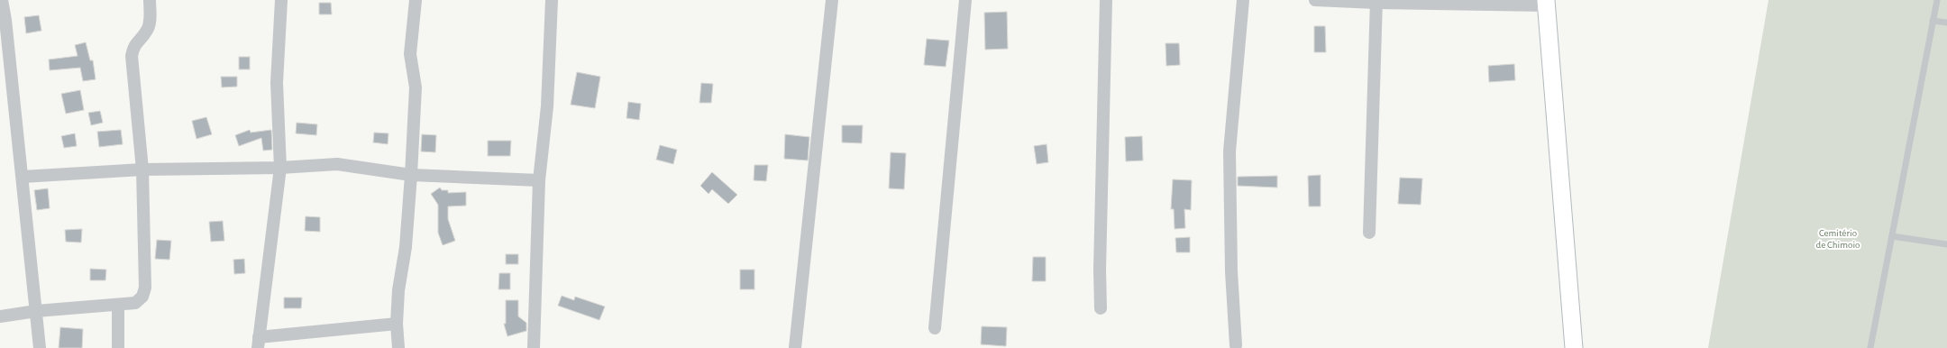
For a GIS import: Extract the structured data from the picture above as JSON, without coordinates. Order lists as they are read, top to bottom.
{
  "parks": ["Cemitério de Chimoio"]
}
